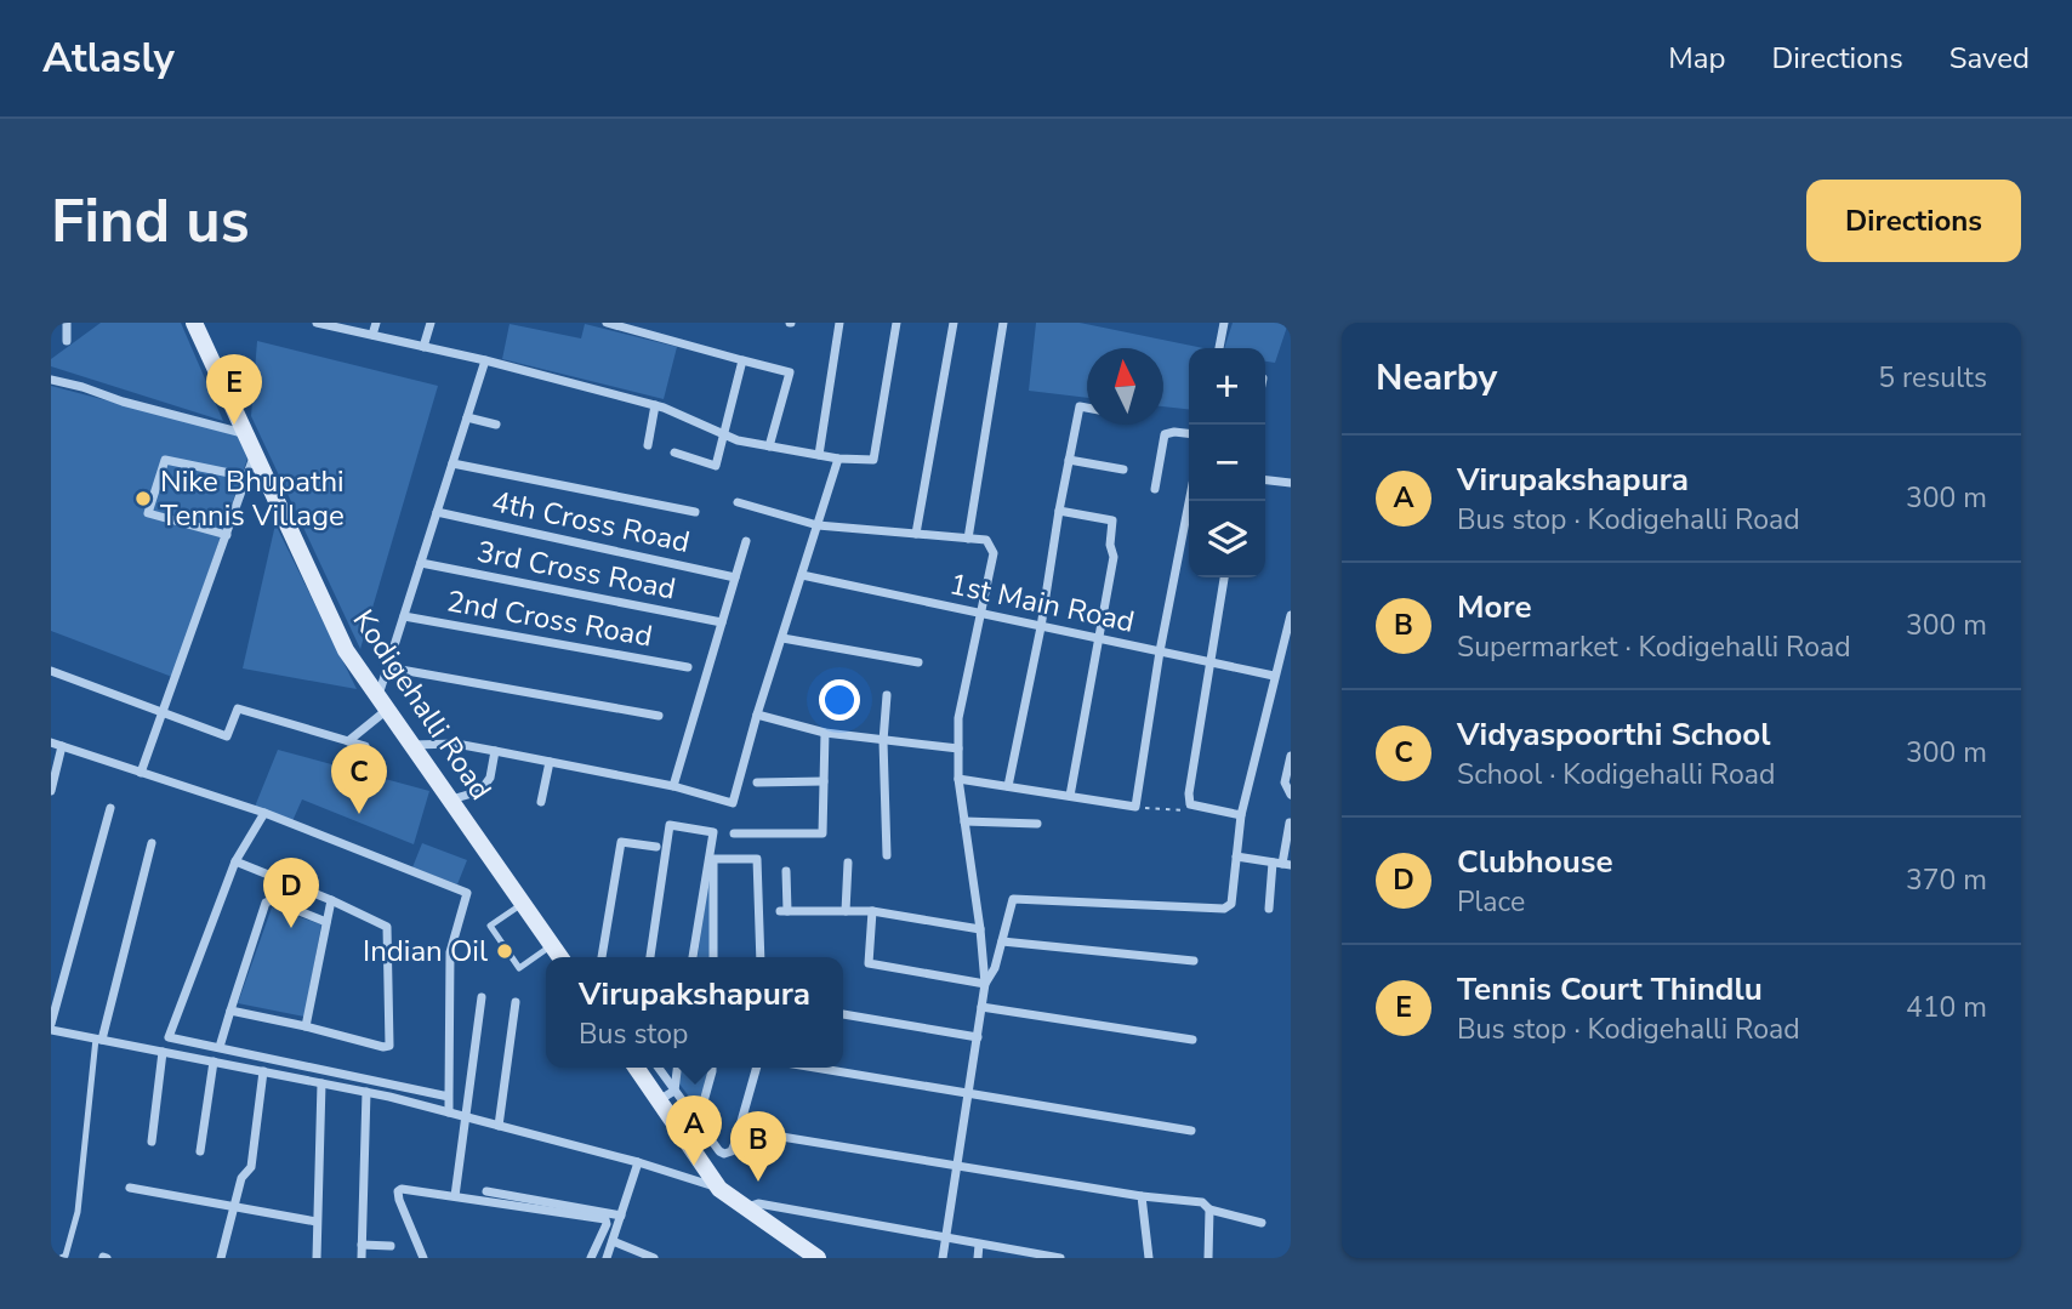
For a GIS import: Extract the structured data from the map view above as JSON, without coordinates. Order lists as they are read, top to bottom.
{
  "streets": {
    "main road": ["Kodigehalli Road"],
    "street": [
      "4th Cross Road",
      "3rd Cross Road",
      "1st Main Road",
      "2nd Cross Road"
    ]
  },
  "places": ["Nike Bhupathi Tennis Village", "Indian Oil"],
  "north": "top",
  "page": {
    "header": "Atlasly",
    "nav": ["Map", "Directions", "Saved"],
    "buttons": "Directions",
    "title": "Find us",
    "heading": ["Nearby", "5 results"],
    "map_buttons": ["+", "−"],
    "pins": [
      "E",
      "C",
      "D",
      "A",
      "B"
    ],
    "list": [
      {
        "mark": "A",
        "name": "Virupakshapura",
        "note": "Bus stop · Kodigehalli Road",
        "value": "300 m"
      },
      {
        "mark": "B",
        "name": "More",
        "note": "Supermarket · Kodigehalli Road",
        "value": "300 m"
      },
      {
        "mark": "C",
        "name": "Vidyaspoorthi School",
        "note": "School · Kodigehalli Road",
        "value": "300 m"
      },
      {
        "mark": "D",
        "name": "Clubhouse",
        "note": "Place",
        "value": "370 m"
      },
      {
        "mark": "E",
        "name": "Tennis Court Thindlu",
        "note": "Bus stop · Kodigehalli Road",
        "value": "410 m"
      }
    ],
    "popup": ["Virupakshapura", "Bus stop"]
  }
}
